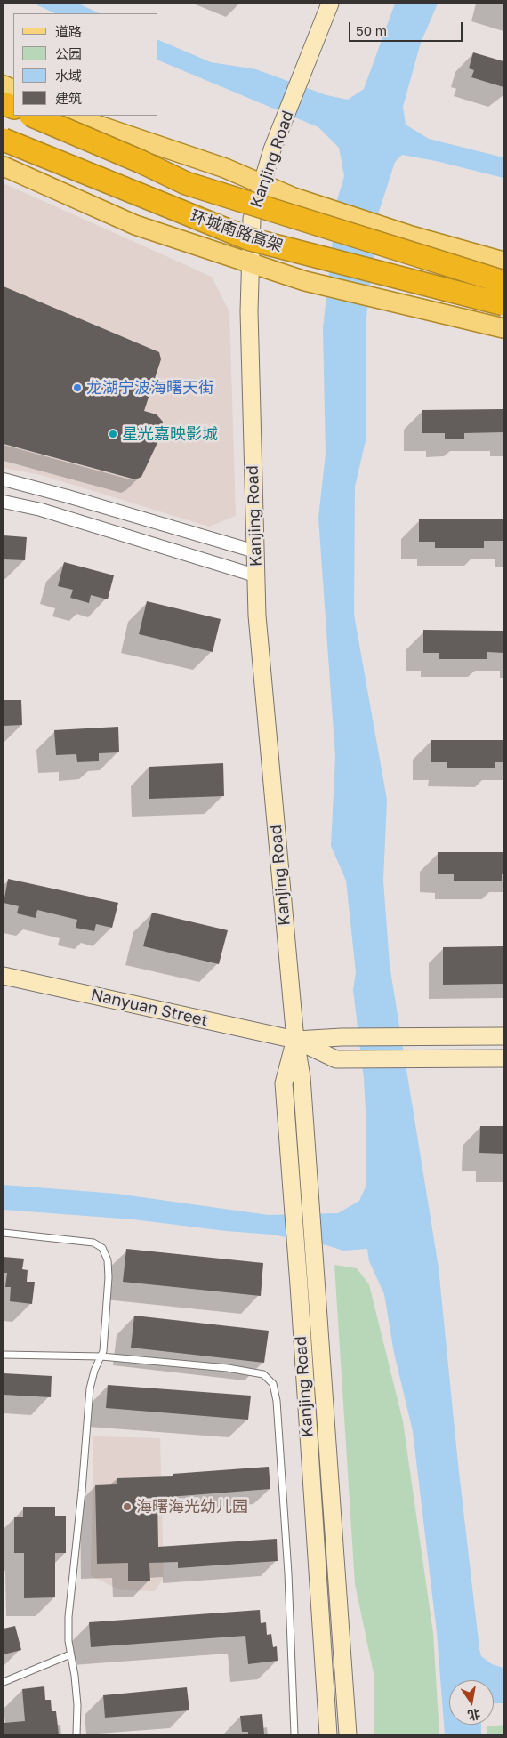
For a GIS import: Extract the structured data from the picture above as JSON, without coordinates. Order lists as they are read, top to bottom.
{
  "streets": {
    "highway": ["环城南路高架"],
    "main road": ["Kanjing Road", "Nanyuan Street"]
  },
  "crossings": [
    ["Kanjing Road", "Nanyuan Street"]
  ],
  "places": ["龙湖宁波海曙天街", "星光嘉映影城", "海曙海光幼儿园"],
  "legend": [
    "道路",
    "公园",
    "水域",
    "建筑"
  ],
  "scale_bar": "50 m",
  "north": "bottom"
}
